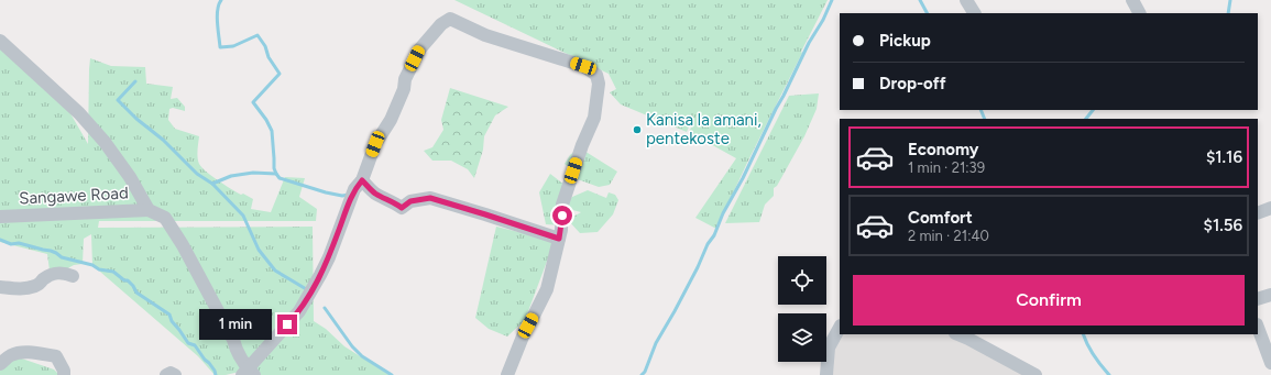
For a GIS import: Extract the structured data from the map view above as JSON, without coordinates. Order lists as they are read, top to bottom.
{
  "streets": {
    "street": ["Sangawe Road"]
  },
  "places": ["Kanisa la amani, pentekoste"],
  "page": {
    "banner": ["Pickup", "Drop-off"],
    "list": [
      {
        "name": "Economy",
        "note": "1 min · 21:39",
        "value": "$1.16"
      },
      {
        "name": "Comfort",
        "note": "2 min · 21:40",
        "value": "$1.56"
      }
    ],
    "buttons": "Confirm",
    "bubble": "1 min"
  }
}
